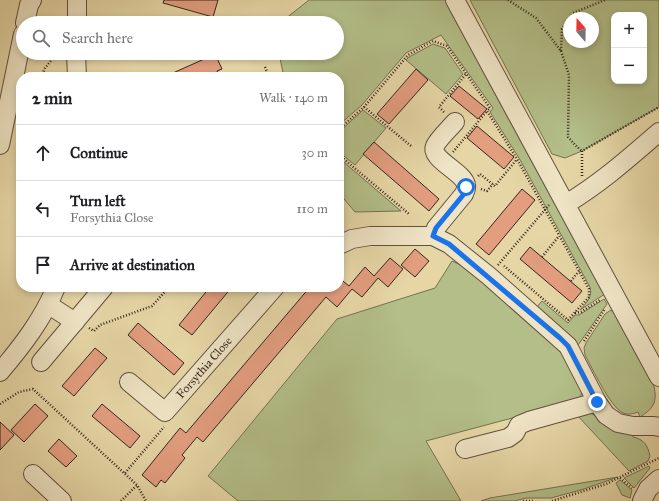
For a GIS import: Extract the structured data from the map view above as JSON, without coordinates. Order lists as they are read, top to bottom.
{
  "streets": {
    "street": ["Forsythia Close"]
  },
  "north": "top",
  "page": {
    "map_buttons": ["+", "−"],
    "search": "Search here",
    "heading": ["2 min", "Walk · 140 m"],
    "list": [
      ["Continue", "30 m"],
      ["Turn left", "Forsythia Close", "110 m"],
      "Arrive at destination"
    ]
  }
}
